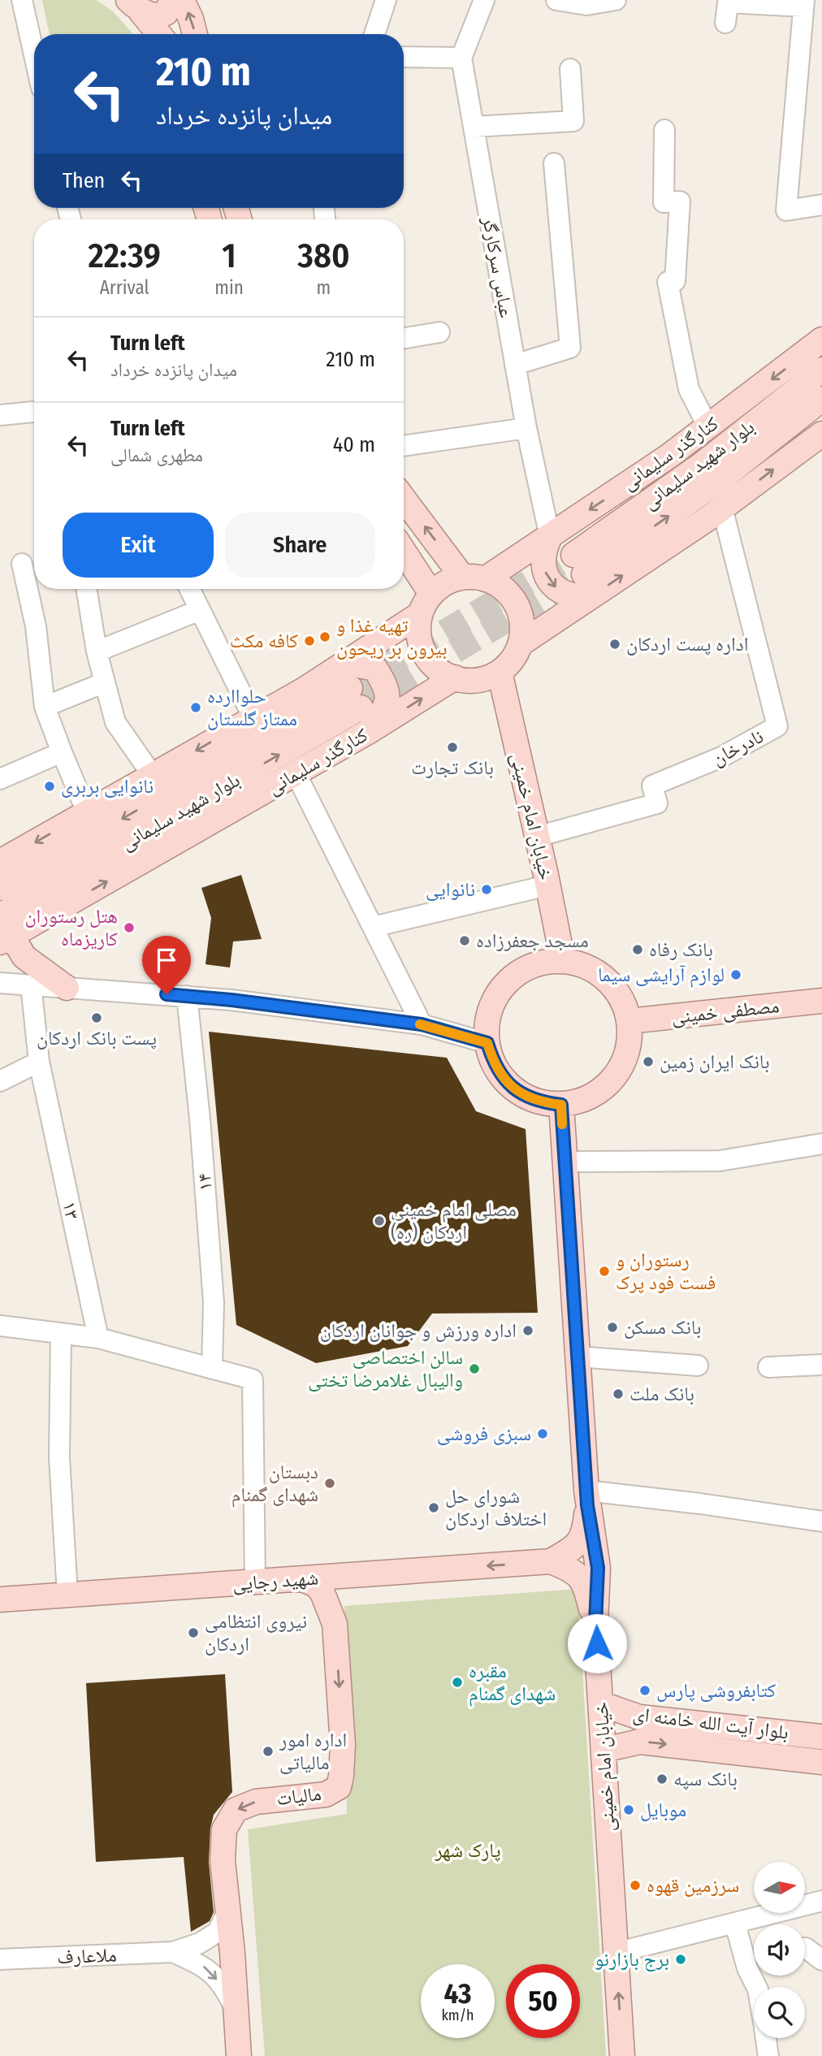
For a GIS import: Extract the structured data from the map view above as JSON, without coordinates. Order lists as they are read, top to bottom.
{
  "streets": {
    "main road": [
      "کنارگذر سلیمانی",
      "بلوار شهید سلیمانی",
      "خیابان امام خمینی",
      "مصطفی خمینی",
      "شهید رجایی",
      "بلوار آیت الله خامنه ای",
      "مالیات"
    ],
    "street": [
      "عباس سرکارگر",
      "نادرخان",
      "۱۴",
      "۱۳",
      "ملاعارف"
    ]
  },
  "crossings": [
    ["عباس سرکارگر", "کنارگذر سلیمانی"],
    ["کنارگذر سلیمانی", "بلوار شهید سلیمانی"],
    ["کنارگذر سلیمانی", "خیابان امام خمینی"],
    ["نادرخان", "خیابان امام خمینی"],
    ["خیابان امام خمینی", "مصطفی خمینی"],
    ["خیابان امام خمینی", "بلوار آیت الله خامنه ای"]
  ],
  "one_way": ["مالیات"],
  "parks": ["پارک شهر"],
  "places": [
    "تهیه غذا و بیرون بر ریحون",
    "کافه مکث",
    "اداره پست اردکان",
    "حلواارده ممتاز گلستان",
    "بانک تجارت",
    "نانوایی بربری",
    "نانوایی",
    "هتل رستوران کاریزماه",
    "مسجد جعفرزاده",
    "بانک رفاه",
    "لوازم آرایشی سیما",
    "پست بانک اردکان",
    "بانک ایران زمین",
    "مصلی امام خمینی (ره) اردکان",
    "رستوران و فست فود پرک",
    "بانک مسکن",
    "اداره ورزش و جوانان اردکان",
    "سالن اختصاصی والیبال غلامرضا تختی",
    "بانک ملت",
    "سبزی فروشی",
    "دبستان شهدای گمنام",
    "شورای حل اختلاف اردکان",
    "نیروی انتظامی اردکان",
    "مقبره شهدای گمنام",
    "کتابفروشی پارس",
    "اداره امور مالیاتی",
    "بانک سپه",
    "موبایل",
    "سرزمین قهوه",
    "برج بازارنو"
  ],
  "north": "right",
  "page": {
    "turn": ["210 m", "میدان پانزده خرداد"],
    "then": "Then",
    "eta": [
      "22:39",
      "Arrival",
      "1",
      "min",
      "380",
      "m"
    ],
    "list": [
      {
        "name": "Turn left",
        "note": "میدان پانزده خرداد",
        "value": "210 m"
      },
      {
        "name": "Turn left",
        "note": "مطهری شمالی",
        "value": "40 m"
      }
    ],
    "buttons": ["Exit", "Share"],
    "speed": "43 km/h",
    "limit": "50"
  }
}
